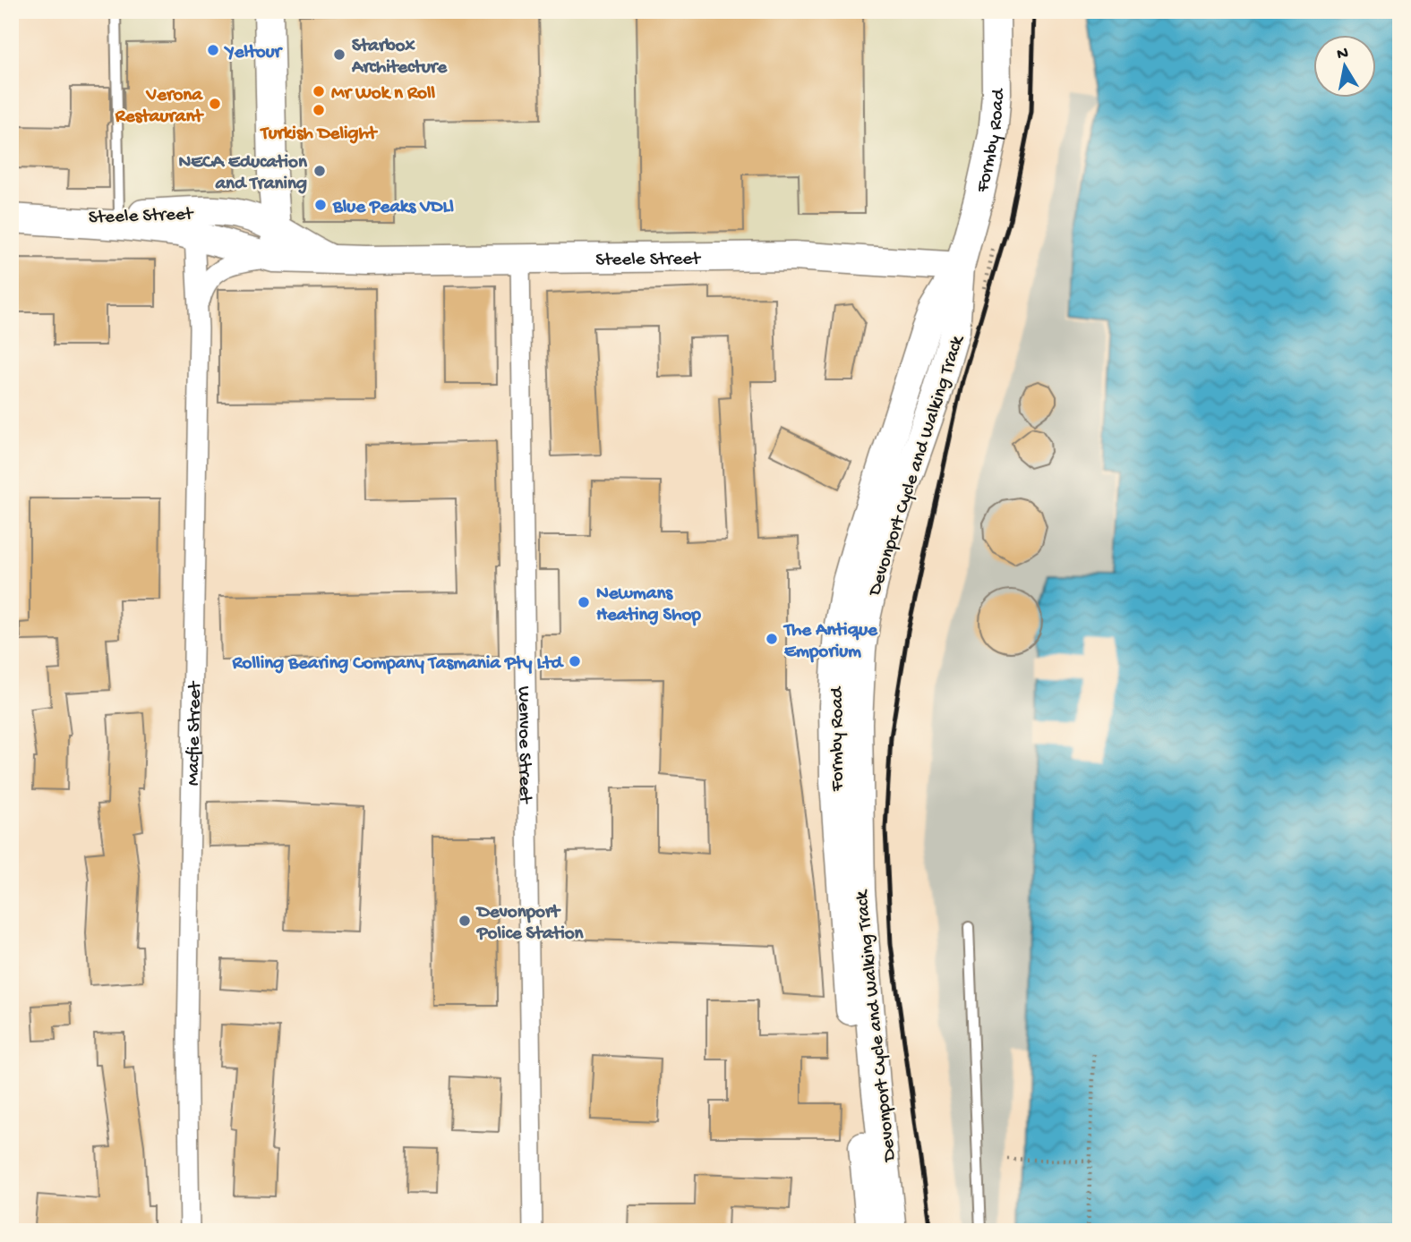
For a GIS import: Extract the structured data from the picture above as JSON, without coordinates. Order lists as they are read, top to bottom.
{
  "streets": {
    "main road": ["Formby Road", "Steele Street"],
    "street": ["Macfie Street", "Wenvoe Street"]
  },
  "crossings": [
    ["Formby Road", "Steele Street"],
    ["Steele Street", "Macfie Street"],
    ["Steele Street", "Wenvoe Street"]
  ],
  "places": [
    "Yeltour",
    "Starbox Architecture",
    "Mr Wok n Roll",
    "Verona Restaurant",
    "Turkish Delight",
    "NECA Education and Traning",
    "Blue Peaks VDLl",
    "Newmans Heating Shop",
    "The Antique Emporium",
    "Rolling Bearing Company Tasmania Pty Ltd",
    "Devonport Police Station"
  ],
  "north": "top"
}
